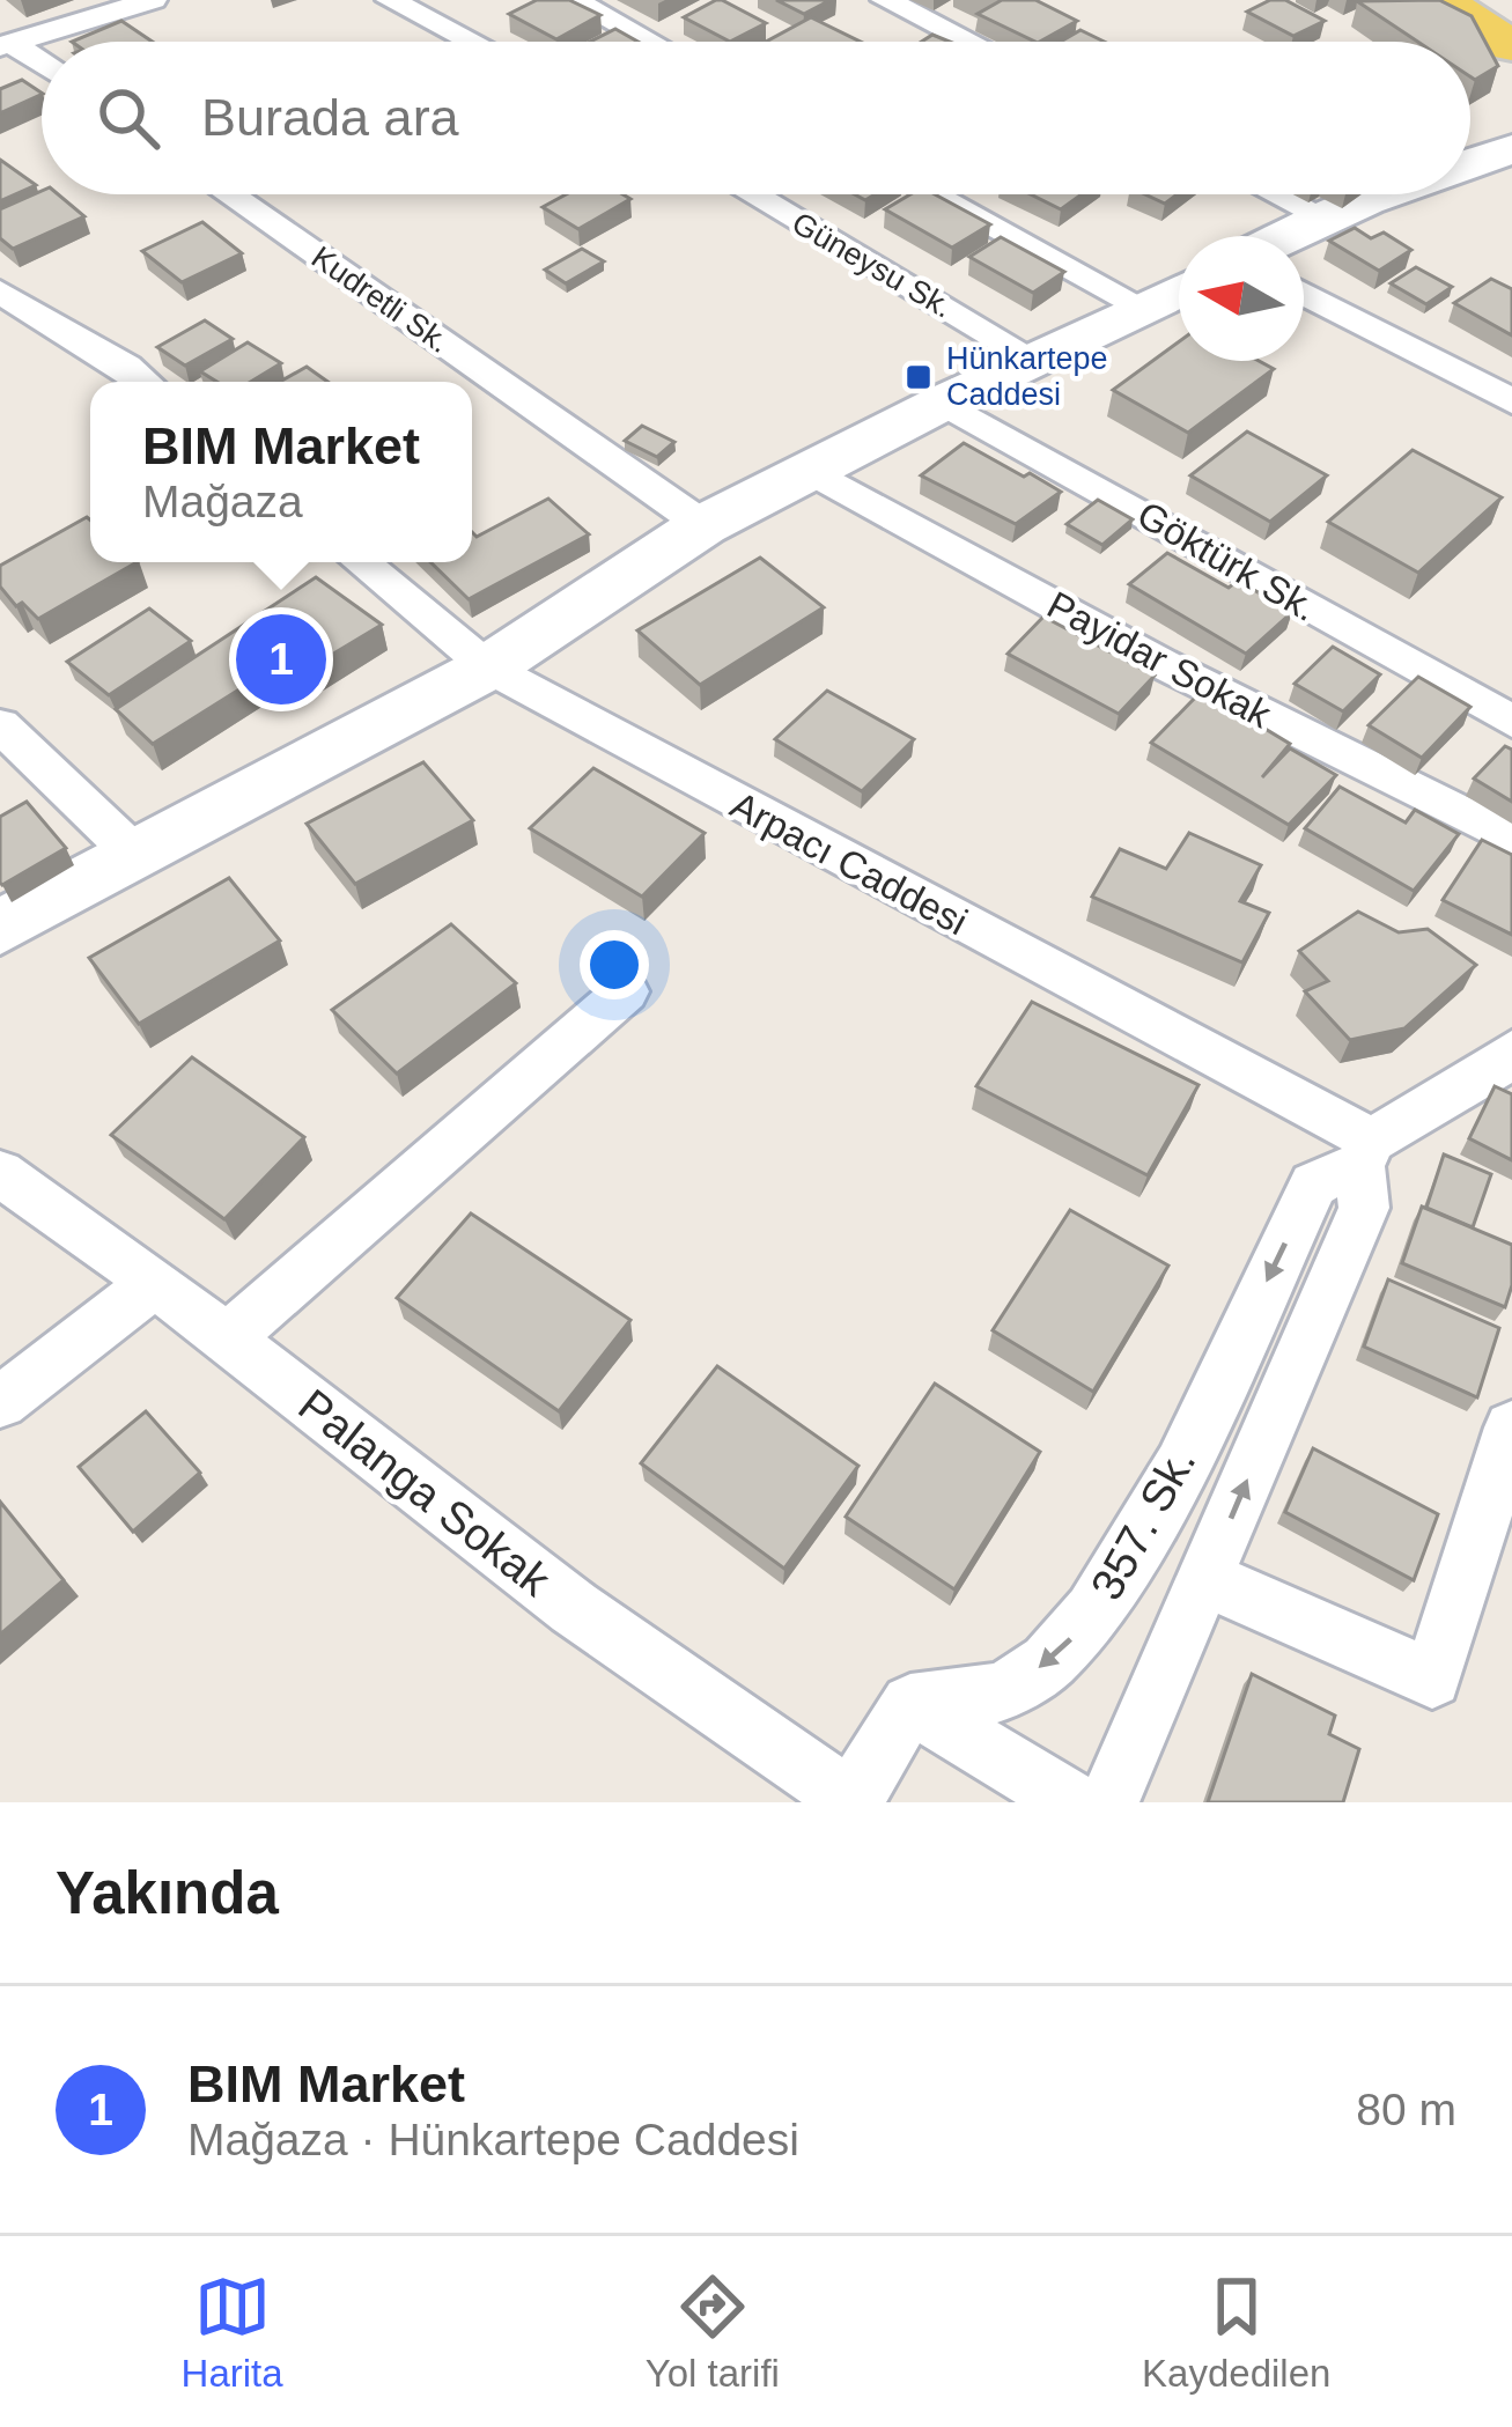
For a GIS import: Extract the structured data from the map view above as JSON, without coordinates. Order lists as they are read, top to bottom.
{
  "streets": {
    "street": [
      "Güneysu Sk.",
      "Kudretli Sk.",
      "Göktürk Sk.",
      "Payidar Sokak",
      "Arpacı Caddesi",
      "Palanga Sokak",
      "357. Sk."
    ]
  },
  "crossings": [
    ["Arpacı Caddesi", "357. Sk."]
  ],
  "places": {
    "transit": ["Hünkartepe Caddesi"]
  },
  "north": "left",
  "page": {
    "search": "Burada ara",
    "popup": ["BIM Market", "Mağaza"],
    "pins": "1",
    "heading": "Yakında",
    "list": [
      {
        "mark": "1",
        "name": "BIM Market",
        "note": "Mağaza · Hünkartepe Caddesi",
        "value": "80 m"
      }
    ],
    "nav": ["Harita", "Yol tarifi", "Kaydedilen"]
  }
}
